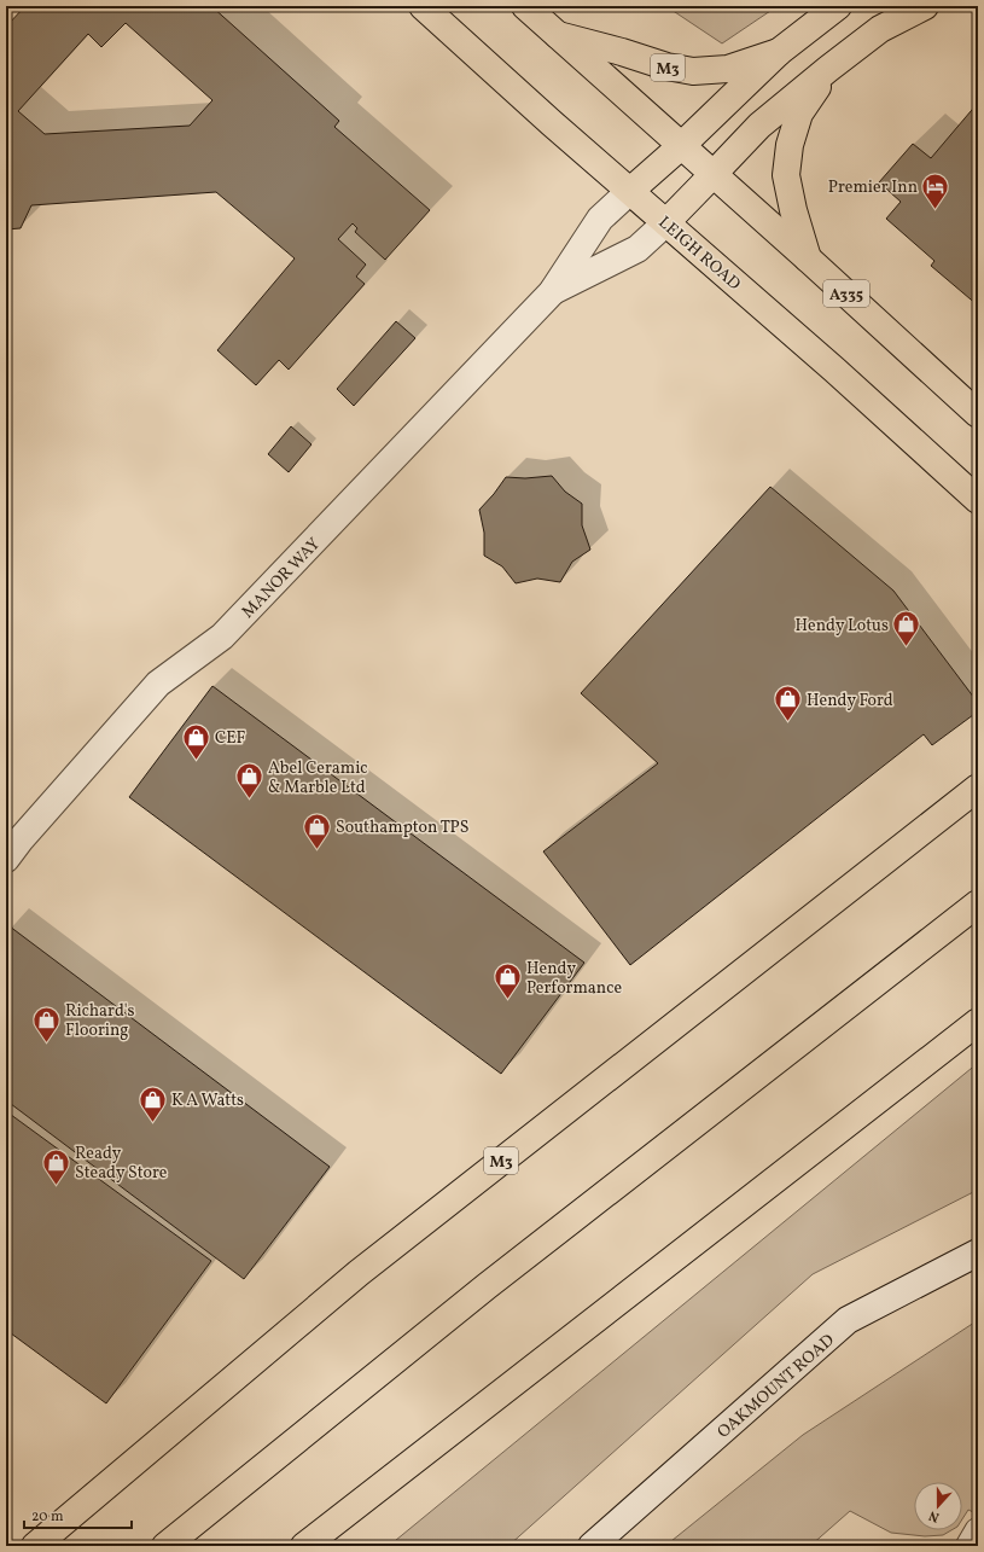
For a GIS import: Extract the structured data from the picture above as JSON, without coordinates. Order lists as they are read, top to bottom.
{
  "streets": {
    "main road": ["M3", "LEIGH ROAD", "A335"],
    "street": ["MANOR WAY", "OAKMOUNT ROAD"]
  },
  "crossings": [
    ["M3", "A335"],
    ["LEIGH ROAD", "MANOR WAY"]
  ],
  "places": {
    "hotel": ["Premier Inn"],
    "shop": [
      "Hendy Lotus",
      "Hendy Ford",
      "CEF",
      "Abel Ceramic & Marble Ltd",
      "Southampton TPS",
      "Hendy Performance",
      "Richard's Flooring",
      "K A Watts",
      "Ready Steady Store"
    ]
  },
  "scale_bar": "20 m",
  "north": "bottom"
}
